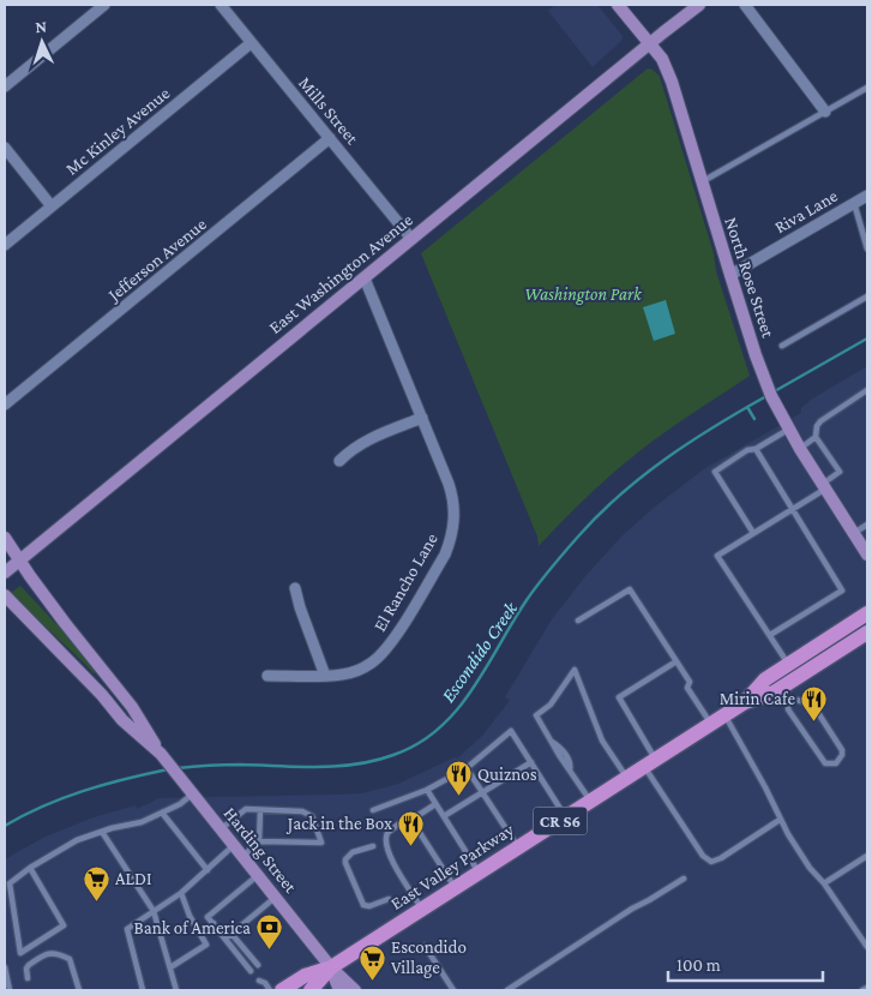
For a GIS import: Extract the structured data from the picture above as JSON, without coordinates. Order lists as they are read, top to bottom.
{
  "streets": {
    "main road": ["CR S6", "East Valley Parkway"],
    "street": [
      "Mills Street",
      "Mc Kinley Avenue",
      "Riva Lane",
      "Jefferson Avenue",
      "East Washington Avenue",
      "North Rose Street",
      "El Rancho Lane",
      "Harding Street"
    ]
  },
  "crossings": [
    ["Mills Street", "Mc Kinley Avenue"],
    ["Mills Street", "Jefferson Avenue"],
    ["Mills Street", "East Washington Avenue"],
    ["Riva Lane", "North Rose Street"],
    ["East Washington Avenue", "North Rose Street"],
    ["East Washington Avenue", "El Rancho Lane"],
    ["East Washington Avenue", "Harding Street"],
    ["Harding Street", "East Valley Parkway"]
  ],
  "water": ["Escondido Creek"],
  "parks": ["Washington Park"],
  "places": {
    "restaurant": ["Mirin Cafe", "Quiznos", "Jack in the Box"],
    "supermarket": ["ALDI", "Escondido Village"],
    "bank": ["Bank of America"]
  },
  "scale_bar": "100 m",
  "north": "top"
}
